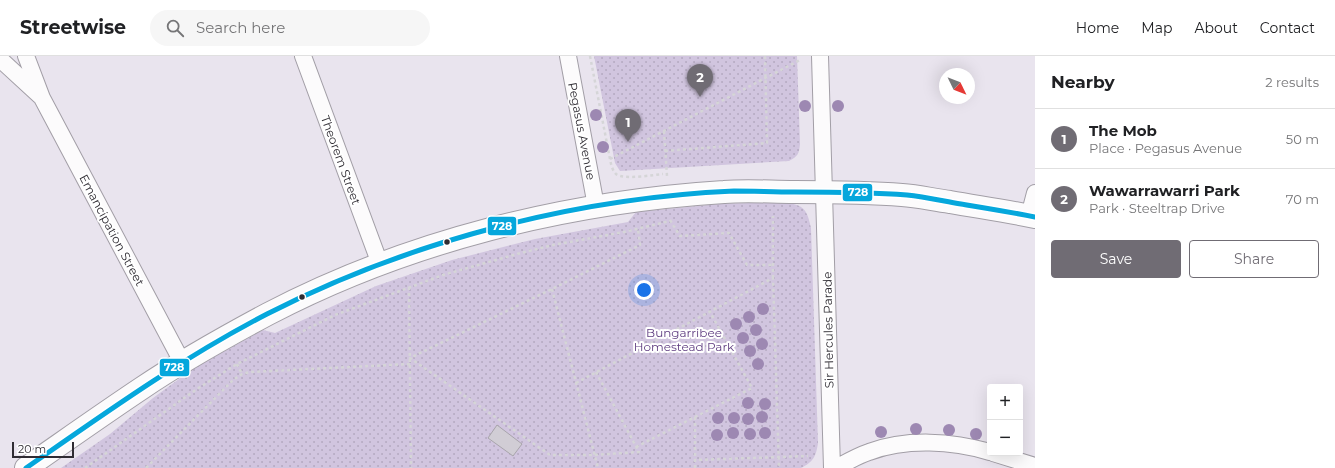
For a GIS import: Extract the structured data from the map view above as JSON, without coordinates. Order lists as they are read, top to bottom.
{
  "streets": {
    "street": [
      "Pegasus Avenue",
      "Theorem Street",
      "Emancipation Street",
      "Sir Hercules Parade"
    ]
  },
  "parks": ["Bungarribee Homestead Park"],
  "lines": ["transit line 728"],
  "scale_bar": "20 m",
  "north": "bottom right",
  "page": {
    "header": "Streetwise",
    "search": "Search here",
    "nav": [
      "Home",
      "Map",
      "About",
      "Contact"
    ],
    "heading": ["Nearby", "2 results"],
    "pins": ["2", "1"],
    "list": [
      {
        "mark": "1",
        "name": "The Mob",
        "note": "Place · Pegasus Avenue",
        "value": "50 m"
      },
      {
        "mark": "2",
        "name": "Wawarrawarri Park",
        "note": "Park · Steeltrap Drive",
        "value": "70 m"
      }
    ],
    "buttons": ["Save", "Share"],
    "map_buttons": ["+", "−"],
    "scale": "20 m"
  }
}
